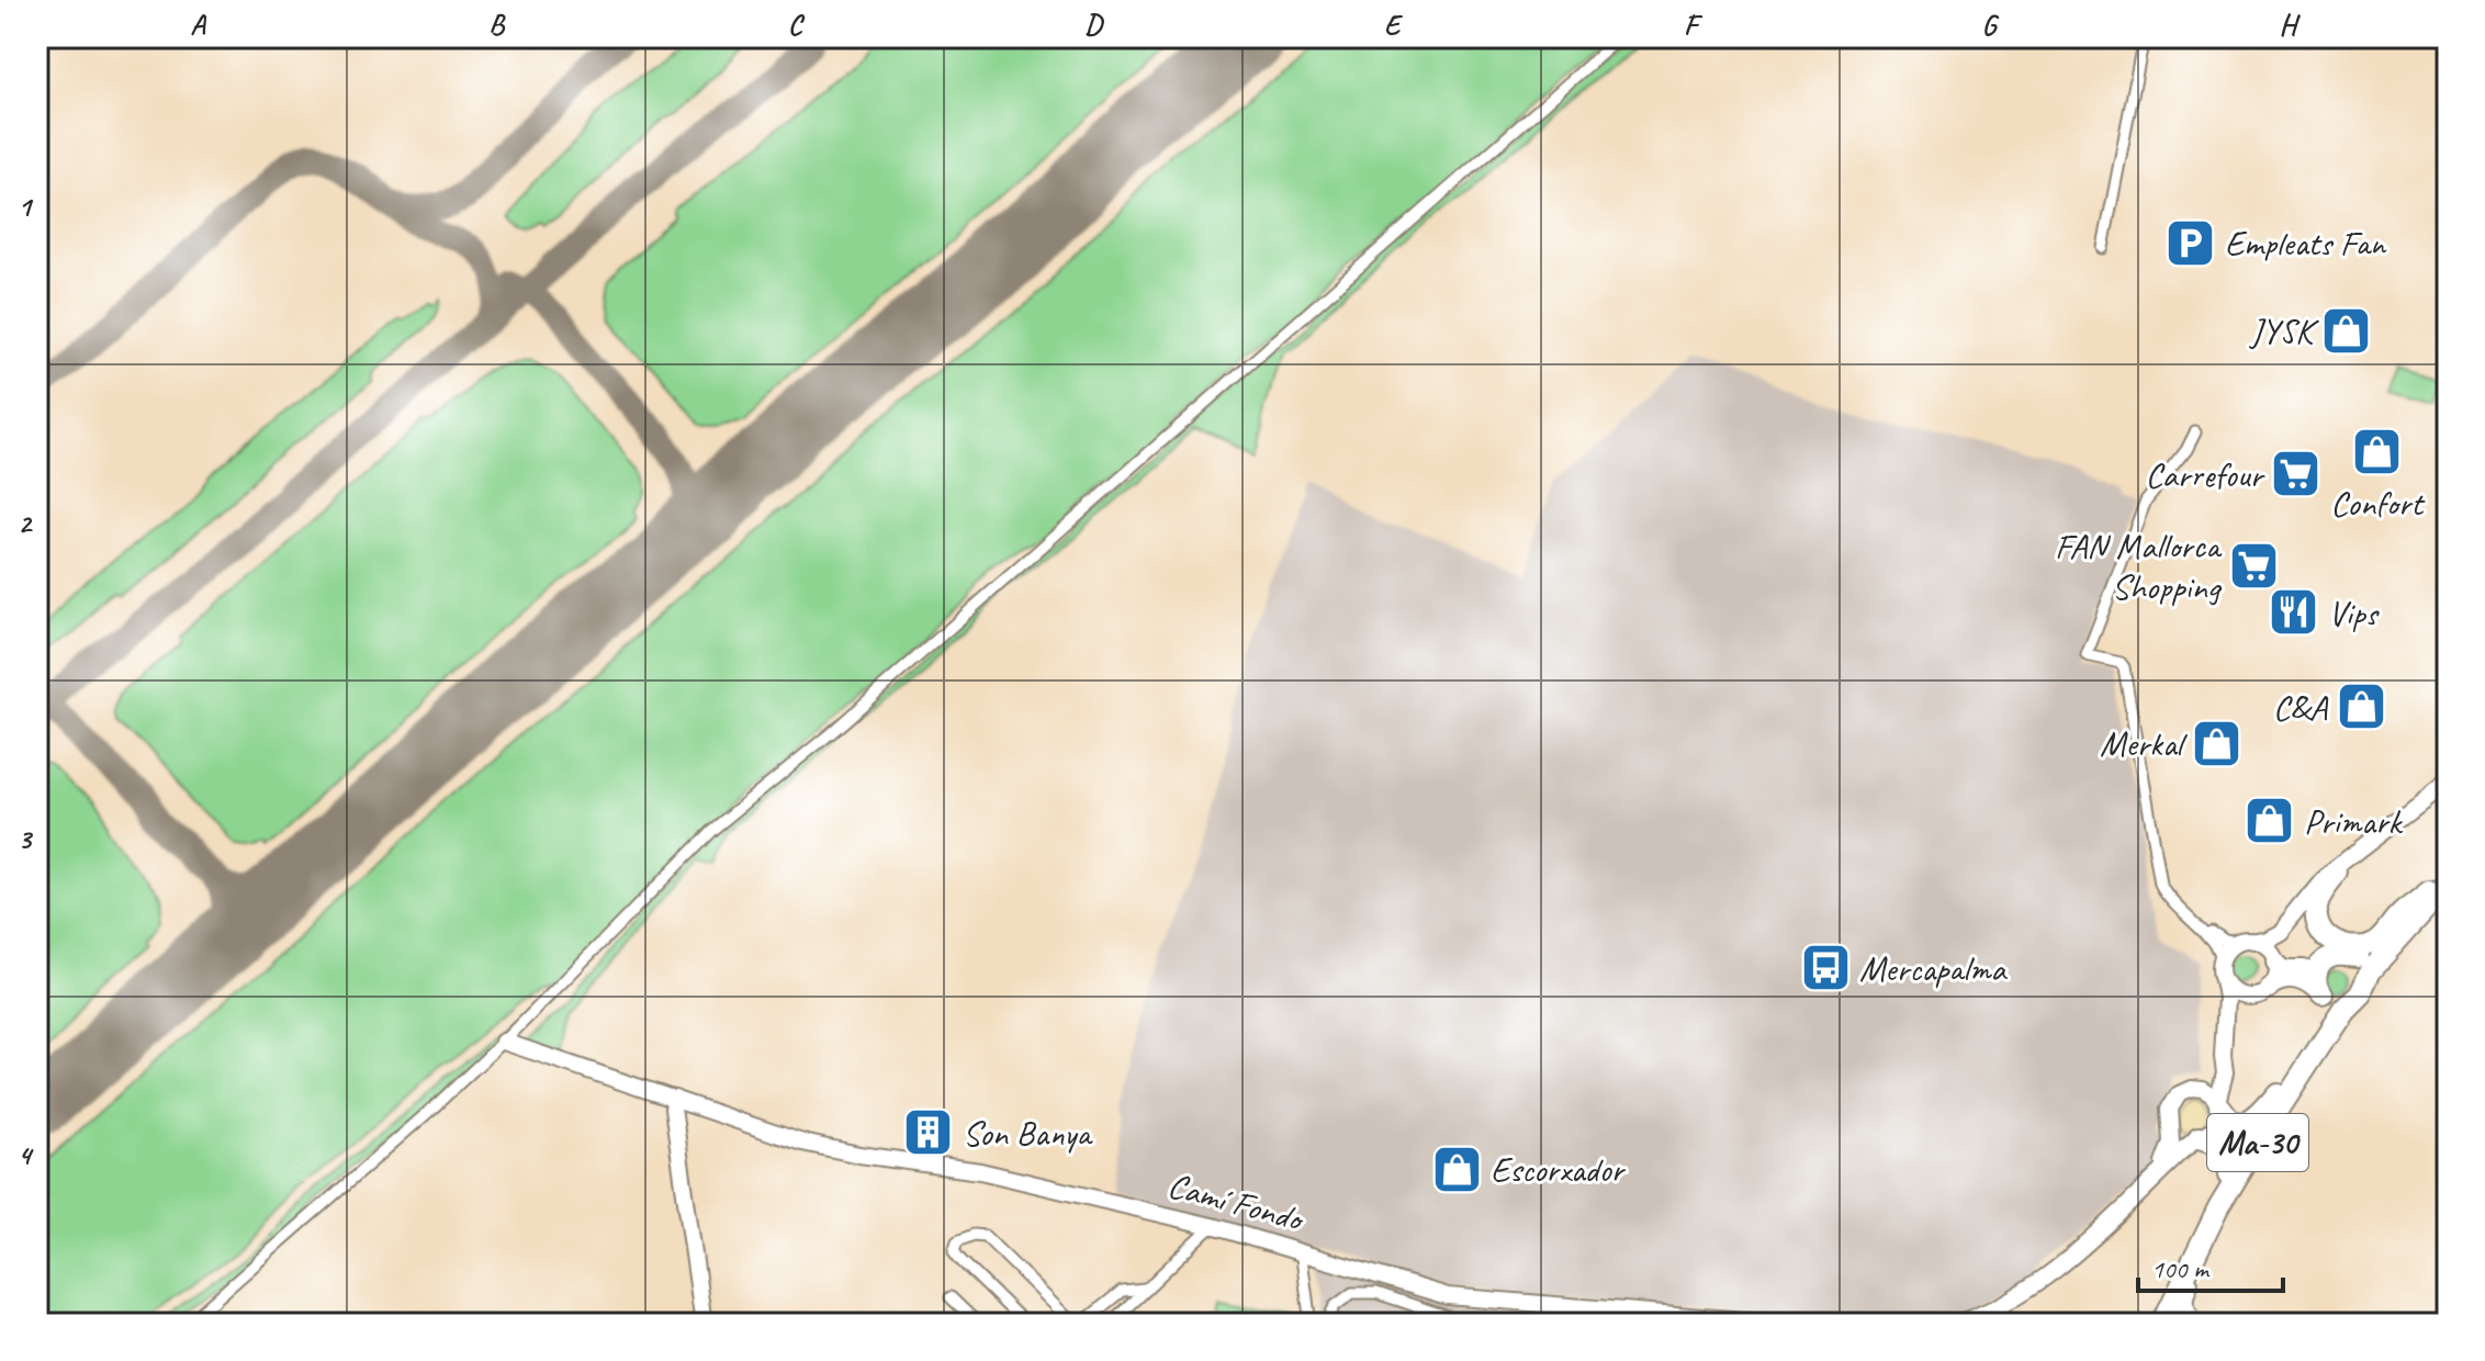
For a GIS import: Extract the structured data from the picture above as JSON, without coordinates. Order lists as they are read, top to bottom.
{
  "streets": {
    "highway": ["Ma-30"],
    "street": ["Camí Fondo"]
  },
  "places": {
    "parking": ["Empleats Fan"],
    "shop": [
      "JYSK",
      "Confort",
      "C&A",
      "Merkal",
      "Primark",
      "Escorxador"
    ],
    "supermarket": ["Carrefour", "FAN Mallorca Shopping"],
    "restaurant": ["Vips"],
    "bus stop": ["Mercapalma"],
    "building": ["Son Banya"]
  },
  "scale_bar": "100 m",
  "grid": {
    "columns": [
      "A",
      "B",
      "C",
      "D",
      "E",
      "F",
      "G",
      "H"
    ],
    "rows": [
      "1",
      "2",
      "3",
      "4"
    ]
  }
}
